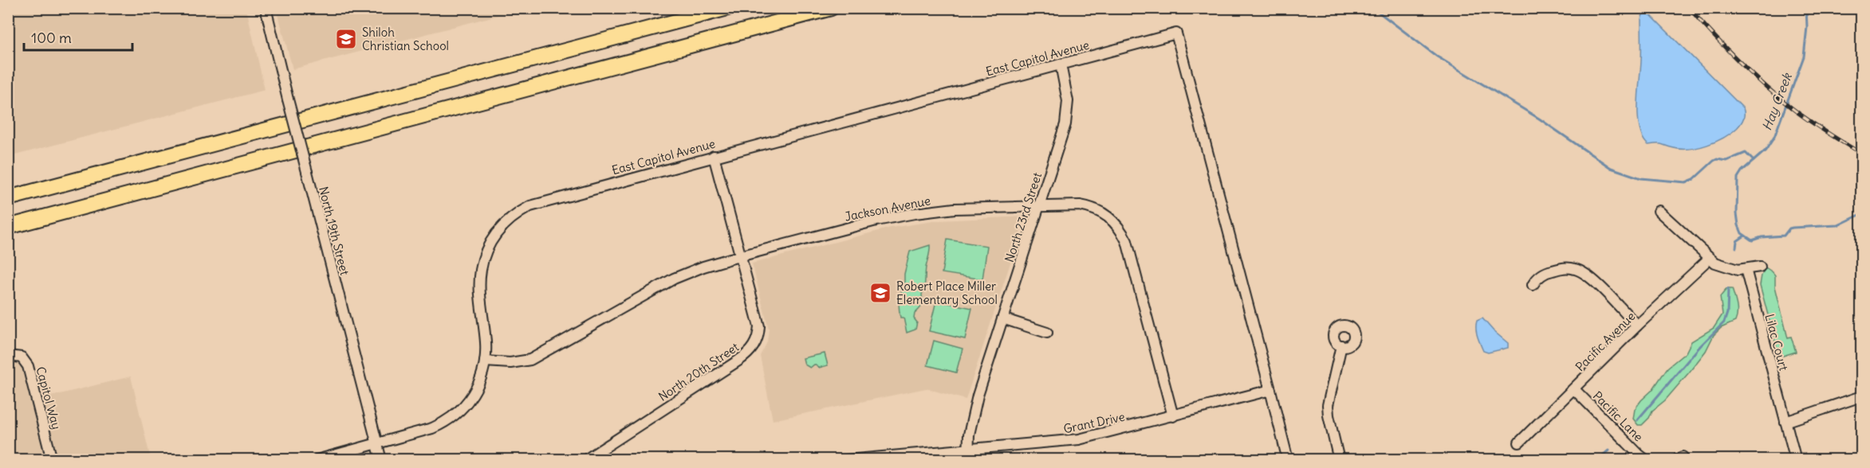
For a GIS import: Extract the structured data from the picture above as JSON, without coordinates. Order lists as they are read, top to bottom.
{
  "streets": {
    "street": [
      "East Capitol Avenue",
      "Jackson Avenue",
      "North 23rd Street",
      "North 19th Street",
      "Pacific Avenue",
      "Lilac Court",
      "North 20th Street",
      "Capitol Way",
      "Pacific Lane",
      "Grant Drive"
    ]
  },
  "crossings": [
    ["East Capitol Avenue", "Jackson Avenue"],
    ["East Capitol Avenue", "North 23rd Street"],
    ["East Capitol Avenue", "North 19th Street"],
    ["East Capitol Avenue", "North 20th Street"],
    ["East Capitol Avenue", "Grant Drive"],
    ["Jackson Avenue", "North 23rd Street"],
    ["Jackson Avenue", "North 20th Street"],
    ["Jackson Avenue", "Grant Drive"],
    ["North 23rd Street", "Grant Drive"],
    ["Pacific Avenue", "Pacific Lane"]
  ],
  "water": ["Hay Creek"],
  "places": {
    "school or university": ["Shiloh Christian School", "Robert Place Miller Elementary School"]
  },
  "scale_bar": "100 m"
}
